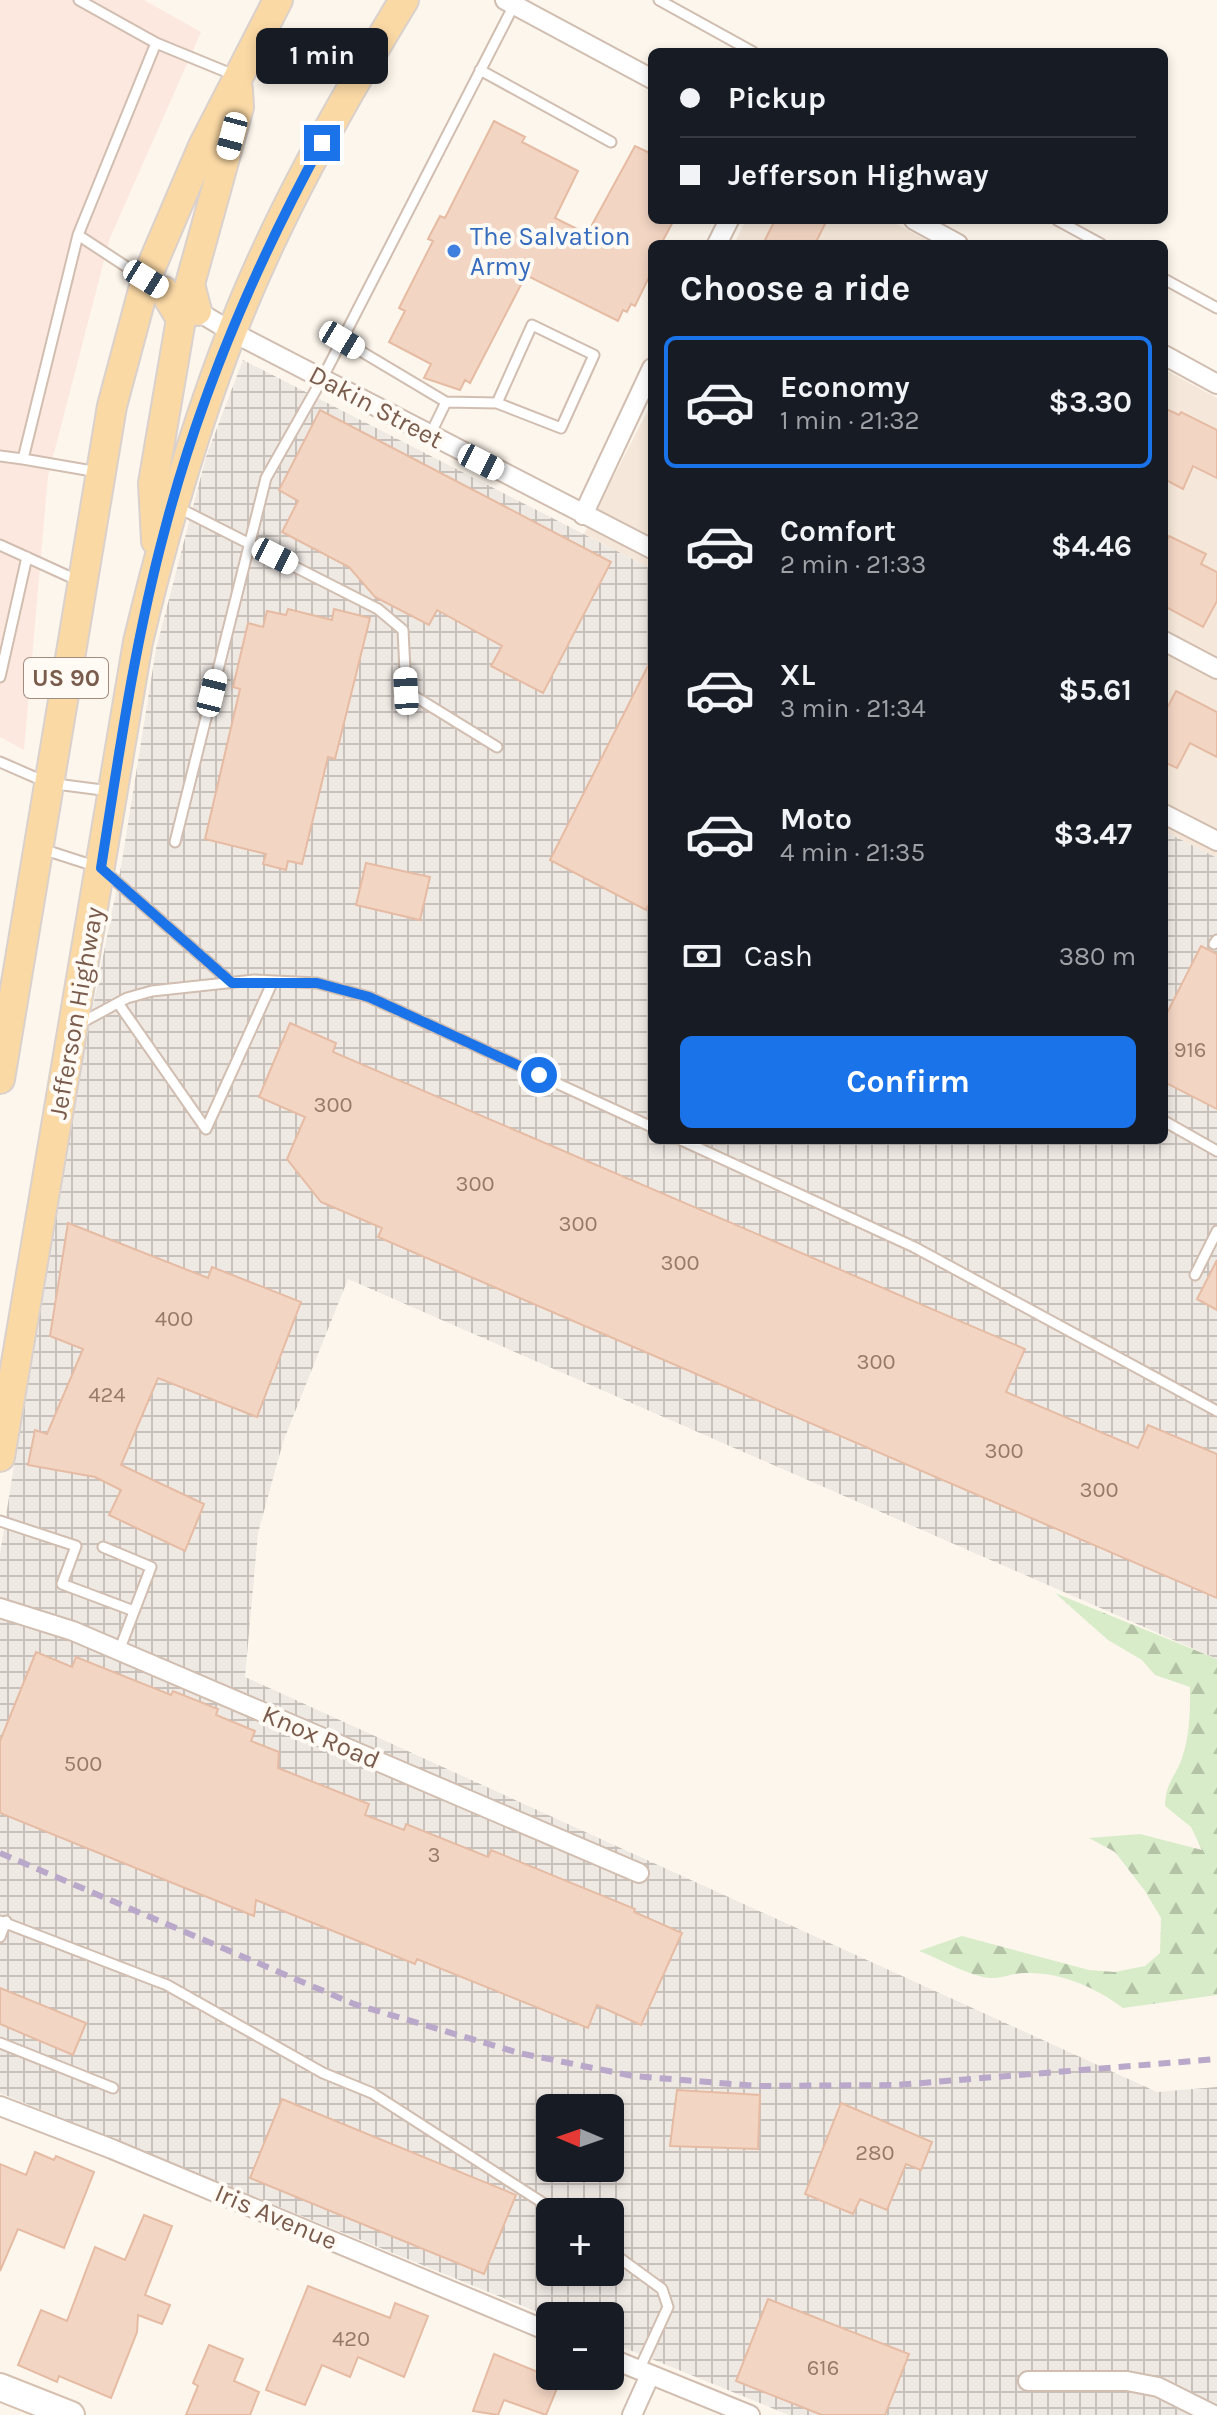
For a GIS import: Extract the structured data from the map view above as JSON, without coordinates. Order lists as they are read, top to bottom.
{
  "streets": {
    "main road": ["US 90", "Jefferson Highway"],
    "street": ["Dakin Street", "Knox Road", "Iris Avenue"]
  },
  "crossings": [
    ["Dakin Street", "US 90"],
    ["Dakin Street", "Jefferson Highway"]
  ],
  "places": ["The Salvation Army"],
  "house_numbers": [
    "916",
    "300",
    "300",
    "300",
    "300",
    "400",
    "300",
    "424",
    "300",
    "300",
    "500",
    "3",
    "280",
    "420",
    "616"
  ],
  "north": "left",
  "page": {
    "bubble": "1 min",
    "banner": ["Pickup", "Jefferson Highway"],
    "heading": "Choose a ride",
    "list": [
      {
        "name": "Economy",
        "note": "1 min · 21:32",
        "value": "$3.30"
      },
      {
        "name": "Comfort",
        "note": "2 min · 21:33",
        "value": "$4.46"
      },
      {
        "name": "XL",
        "note": "3 min · 21:34",
        "value": "$5.61"
      },
      {
        "name": "Moto",
        "note": "4 min · 21:35",
        "value": "$3.47"
      }
    ],
    "pay": ["Cash", "380 m"],
    "buttons": "Confirm",
    "map_buttons": ["+", "−"]
  }
}
